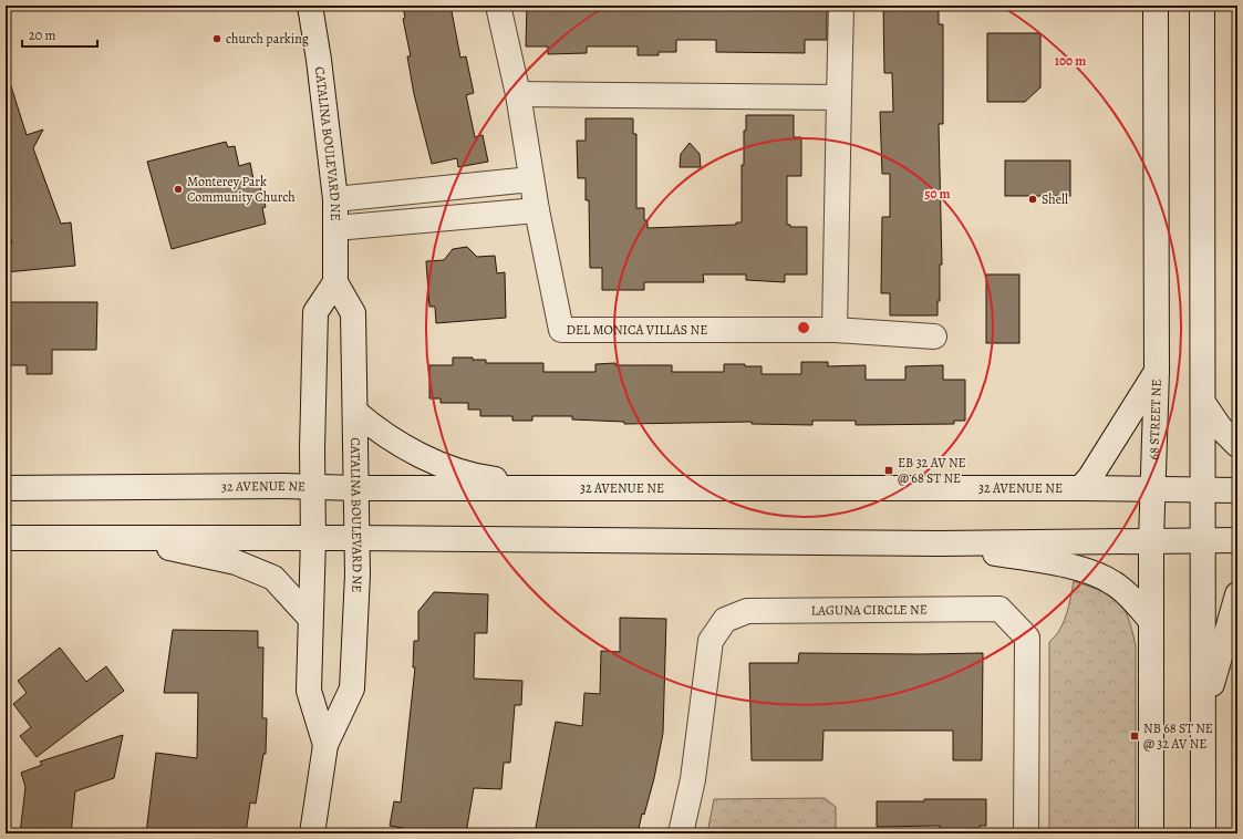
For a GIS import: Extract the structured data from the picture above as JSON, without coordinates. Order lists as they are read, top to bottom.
{
  "streets": {
    "street": [
      "CATALINA BOULEVARD NE",
      "DEL MONICA VILLAS NE",
      "68 STREET NE",
      "32 AVENUE NE",
      "LAGUNA CIRCLE NE"
    ]
  },
  "crossings": [
    ["CATALINA BOULEVARD NE", "32 AVENUE NE"],
    ["68 STREET NE", "32 AVENUE NE"]
  ],
  "places": {
    "other": ["church parking", "Monterey Park Community Church", "Shell"],
    "transit": ["EB 32 AV NE @ 68 ST NE", "NB 68 ST NE @ 32 AV NE"]
  },
  "scale_bar": "20 m",
  "rings": ["100 m", "50 m"]
}
